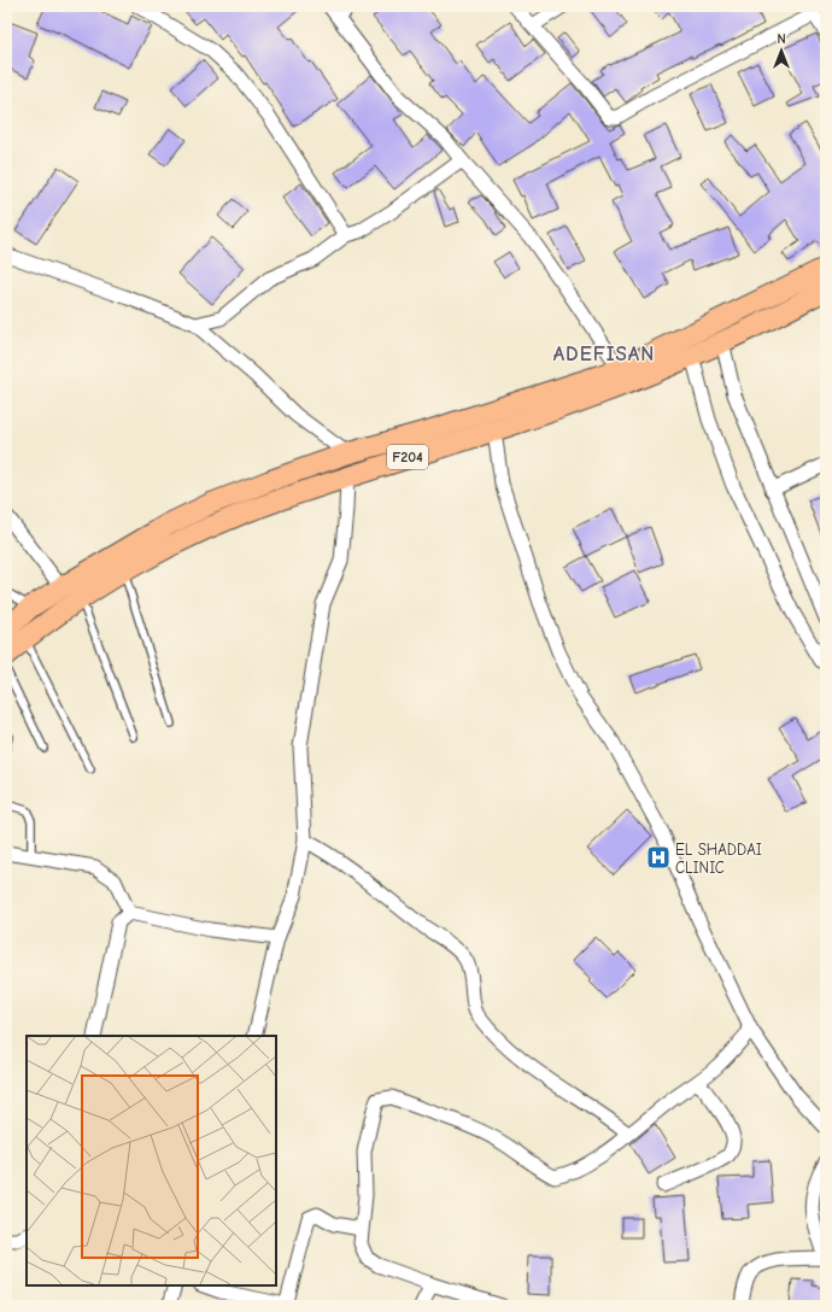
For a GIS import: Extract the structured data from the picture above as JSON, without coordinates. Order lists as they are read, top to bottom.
{
  "streets": {
    "main road": ["F204"]
  },
  "districts": ["ADEFISAN"],
  "places": {
    "hospital": ["EL SHADDAI CLINIC"]
  },
  "north": "top"
}
